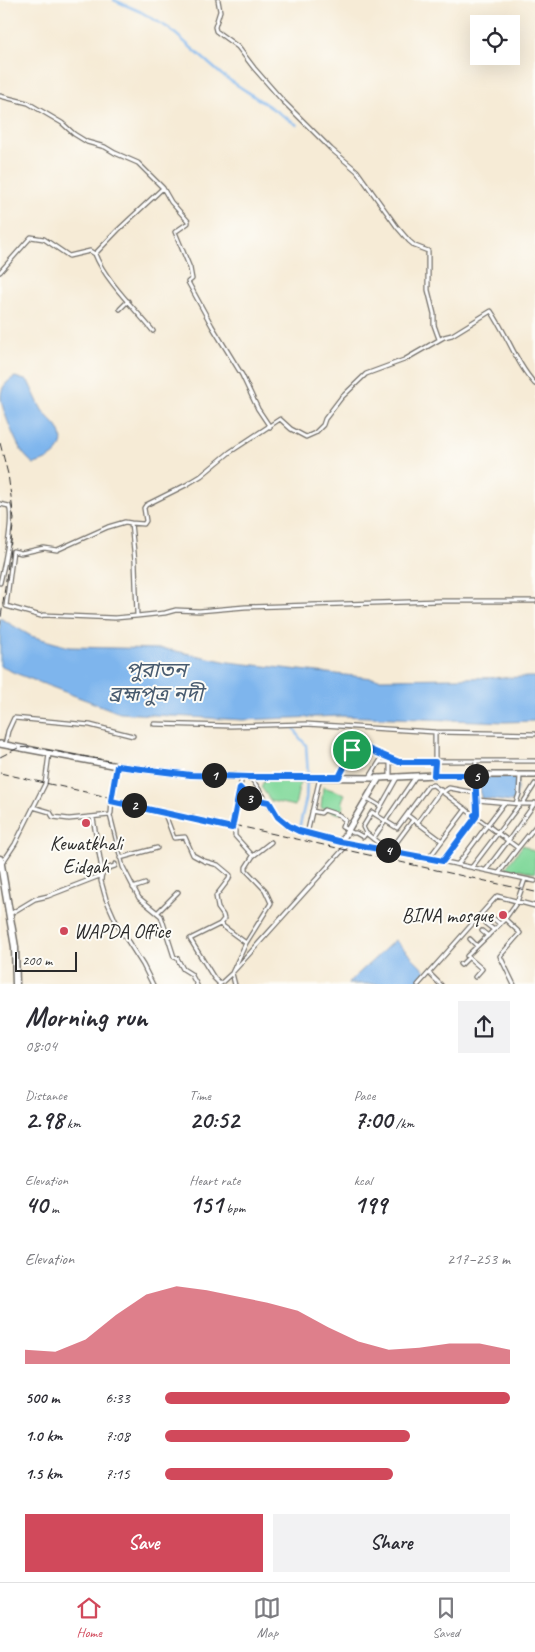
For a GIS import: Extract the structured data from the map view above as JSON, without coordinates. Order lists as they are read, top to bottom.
{
  "water": ["পুরাতন ব্রহ্মপুত্র নদী"],
  "places": ["Kewatkhali Eidgah", "BINA mosque", "WAPDA Office"],
  "scale_bar": "200 m",
  "page": {
    "pins": [
      "1",
      "5",
      "3",
      "2",
      "4"
    ],
    "scale": "200 m",
    "heading": ["Morning run", "08:04"],
    "stats": [
      ["Distance", "2.98 km"],
      ["Time", "20:52"],
      ["Pace", "7:00 /km"],
      ["Elevation", "40 m"],
      ["Heart rate", "151 bpm"],
      ["kcal", "199"]
    ],
    "chart": ["Elevation", "217–253 m"],
    "list": [
      {
        "name": "500 m",
        "note": "6:33"
      },
      {
        "name": "1.0 km",
        "note": "7:08"
      },
      {
        "name": "1.5 km",
        "note": "7:15"
      }
    ],
    "buttons": ["Save", "Share"],
    "tabs": ["Home", "Map", "Saved"]
  }
}
